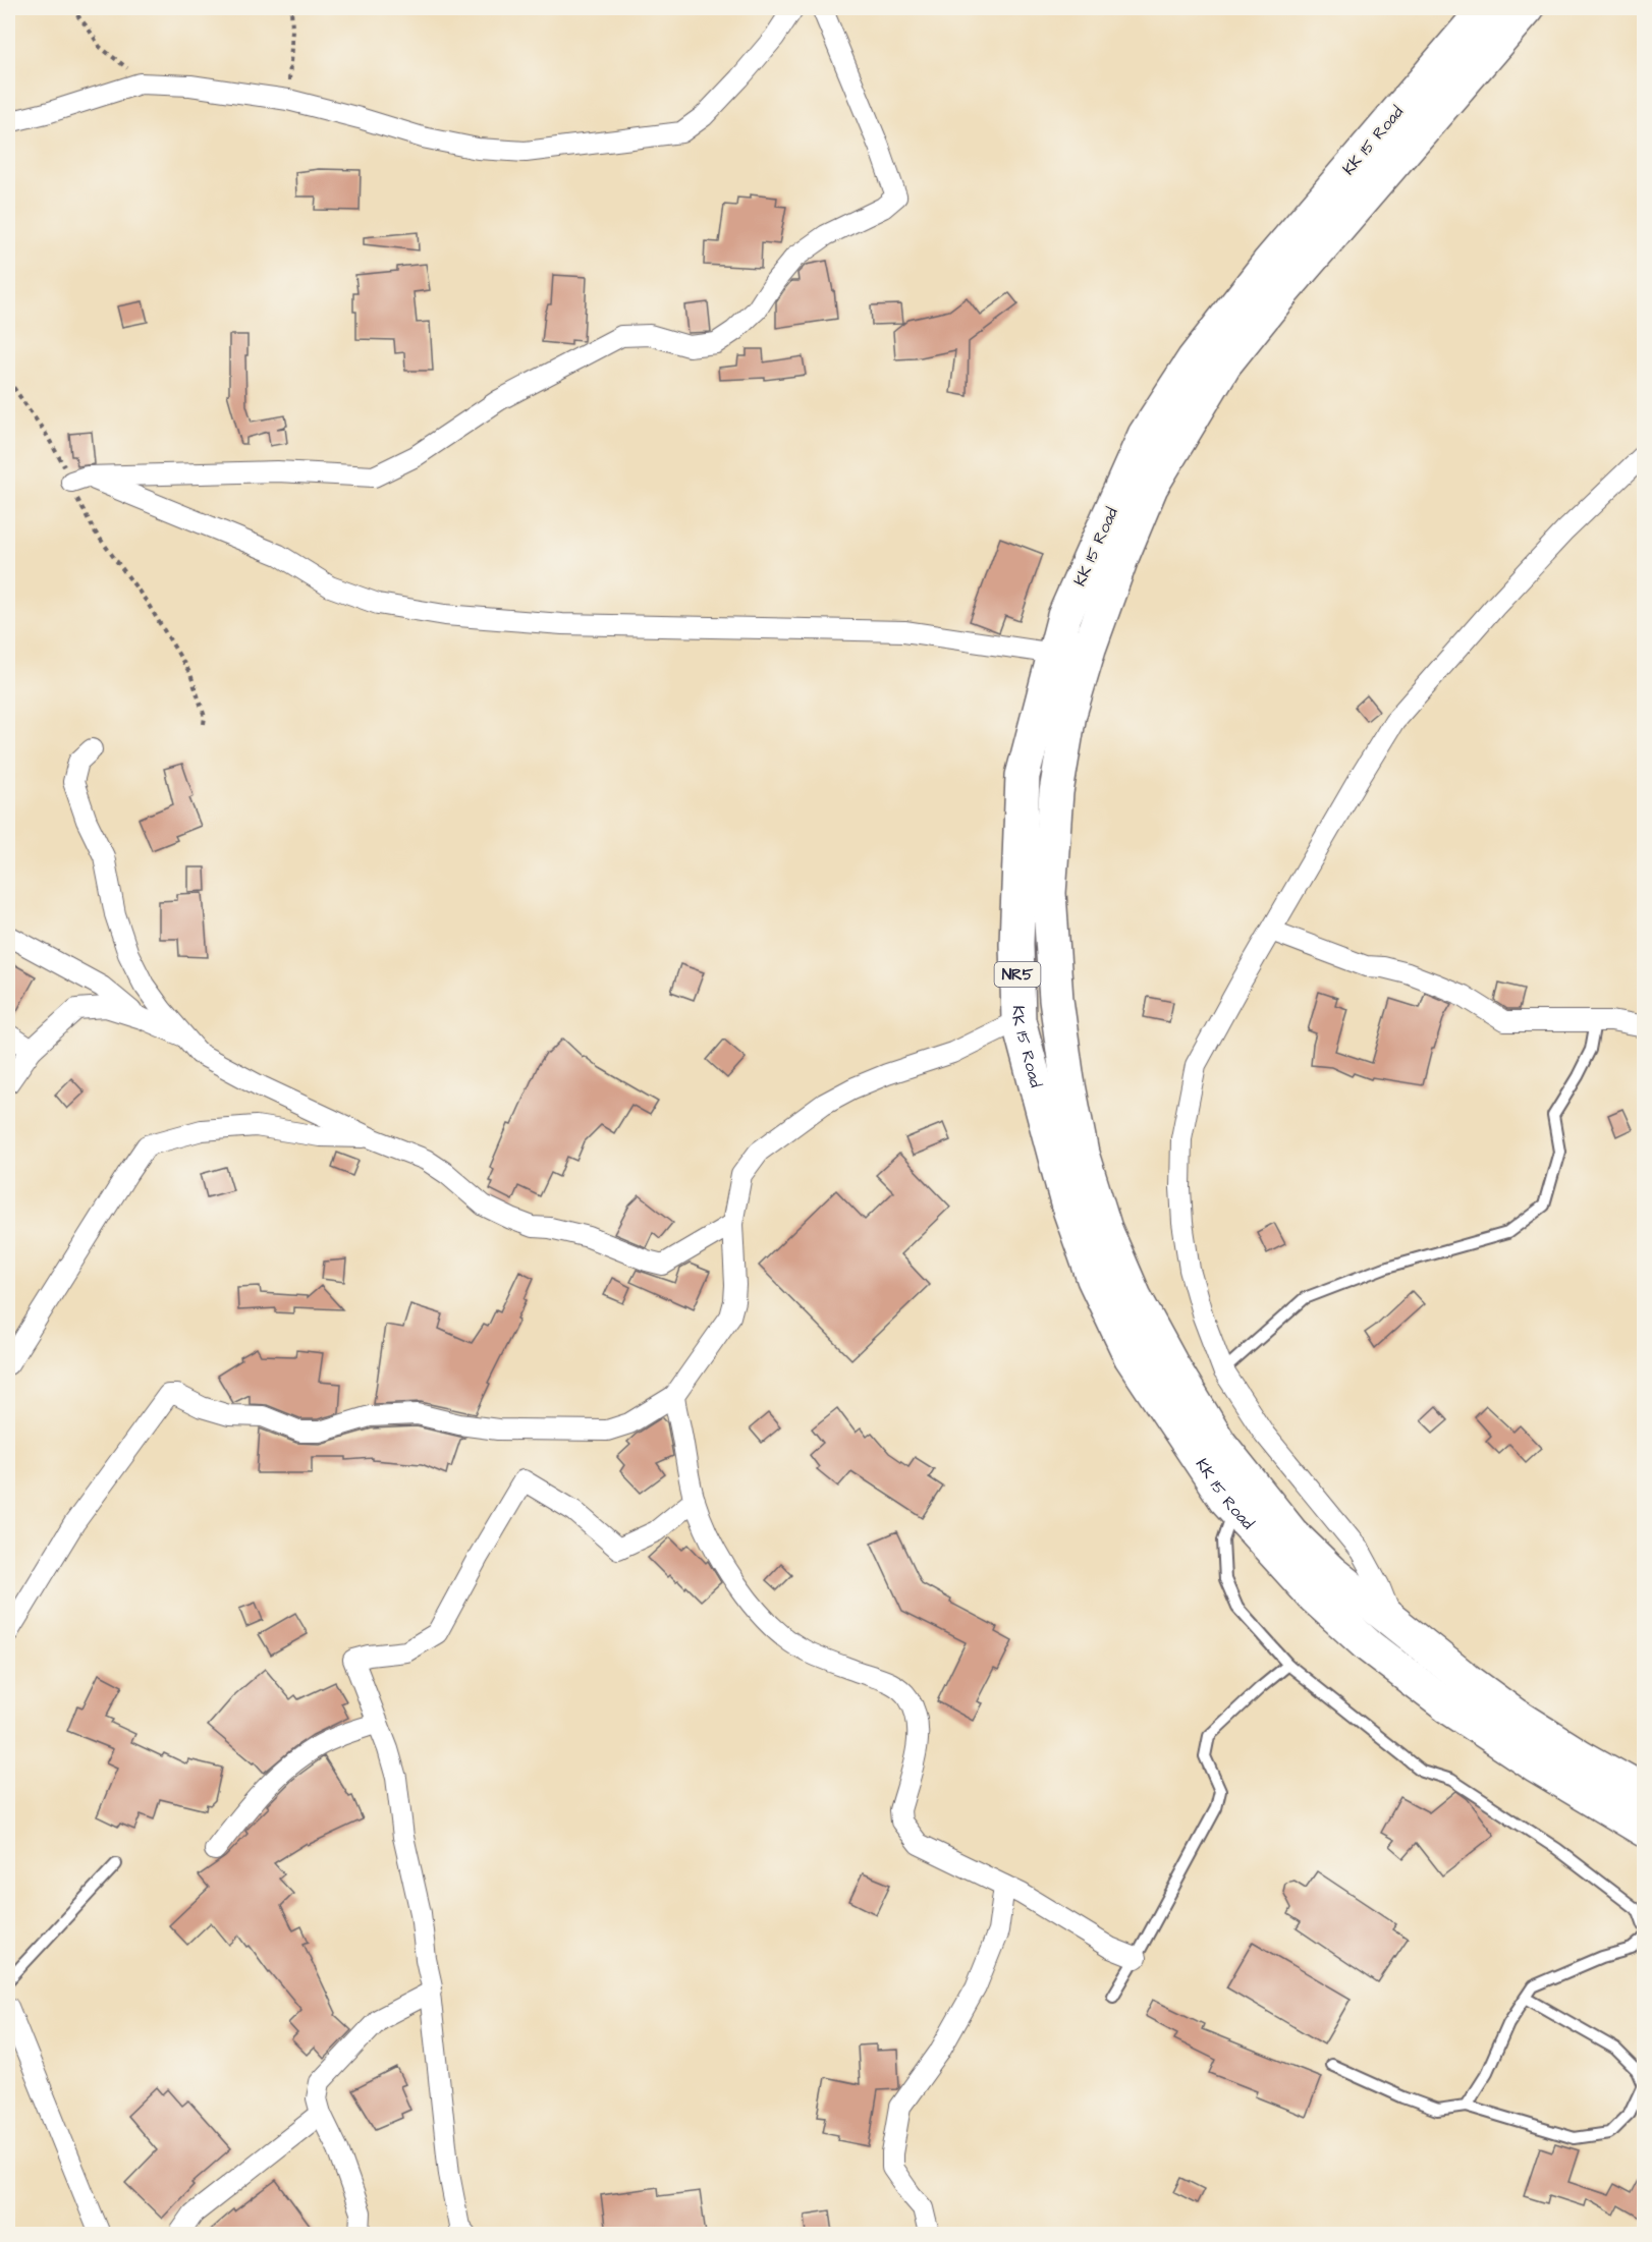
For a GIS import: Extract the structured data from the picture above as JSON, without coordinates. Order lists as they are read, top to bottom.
{
  "streets": {
    "highway": ["KK 15 Road", "NR5"]
  }
}
